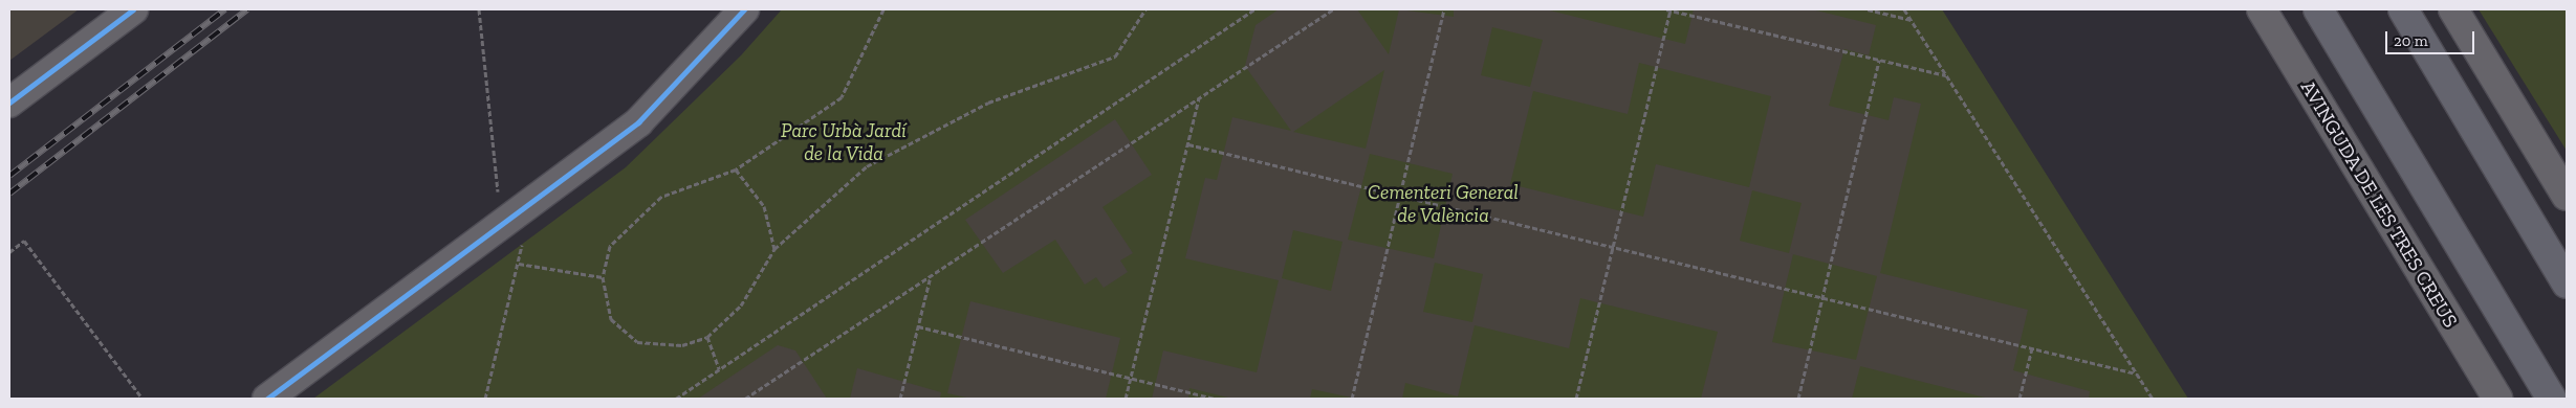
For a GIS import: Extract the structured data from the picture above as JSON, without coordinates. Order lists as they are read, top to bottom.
{
  "streets": {
    "street": ["AVINGUDA DE LES TRES CREUS"]
  },
  "parks": ["Parc Urbà Jardí de la Vida", "Cementeri General de València"],
  "scale_bar": "20 m"
}
